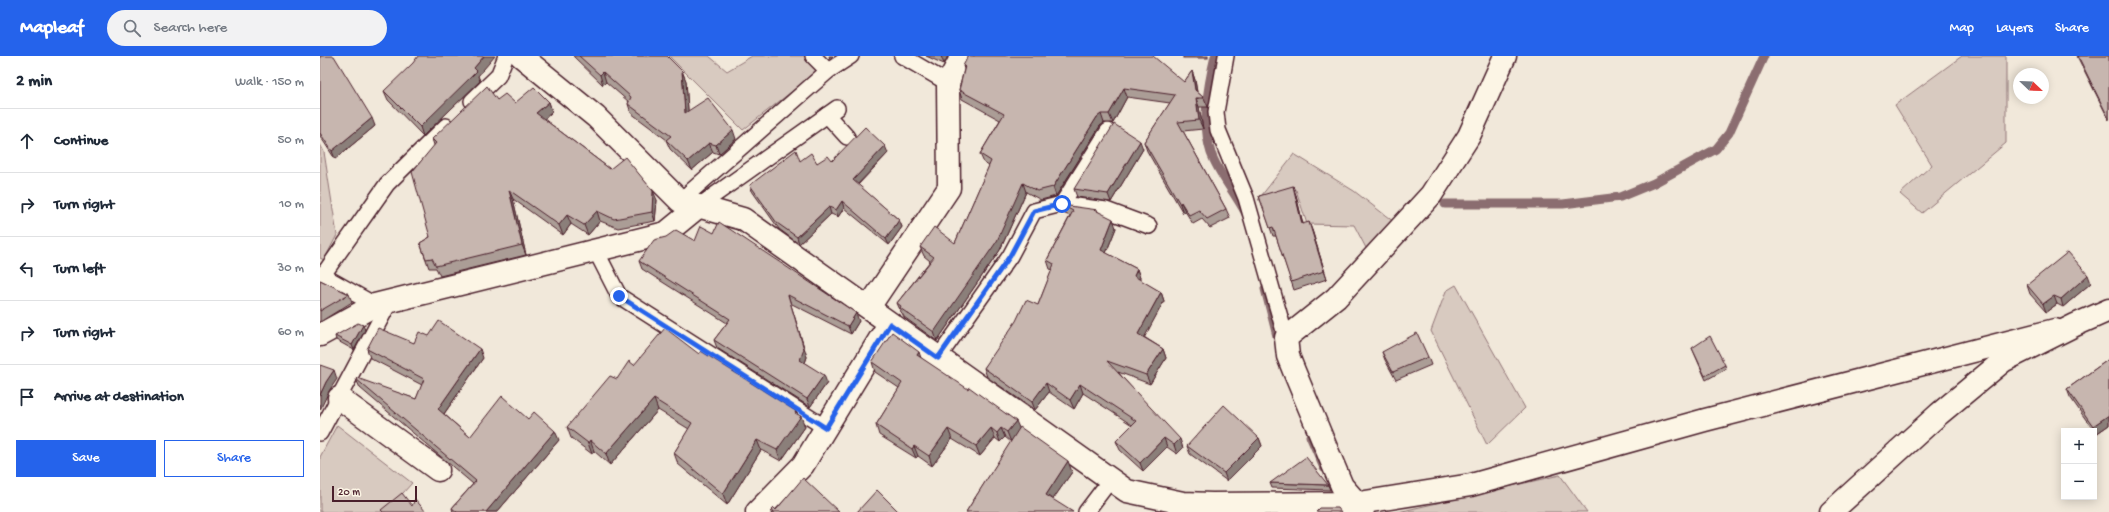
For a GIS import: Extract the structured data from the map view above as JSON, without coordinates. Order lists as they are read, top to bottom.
{
  "scale_bar": "20 m",
  "north": "bottom right",
  "page": {
    "header": "Mapleaf",
    "search": "Search here",
    "nav": ["Map", "Layers", "Share"],
    "heading": ["2 min", "Walk · 150 m"],
    "list": [
      ["Continue", "50 m"],
      ["Turn right", "10 m"],
      ["Turn left", "30 m"],
      ["Turn right", "60 m"],
      "Arrive at destination"
    ],
    "buttons": ["Save", "Share"],
    "map_buttons": ["+", "−"],
    "scale": "20 m"
  }
}
